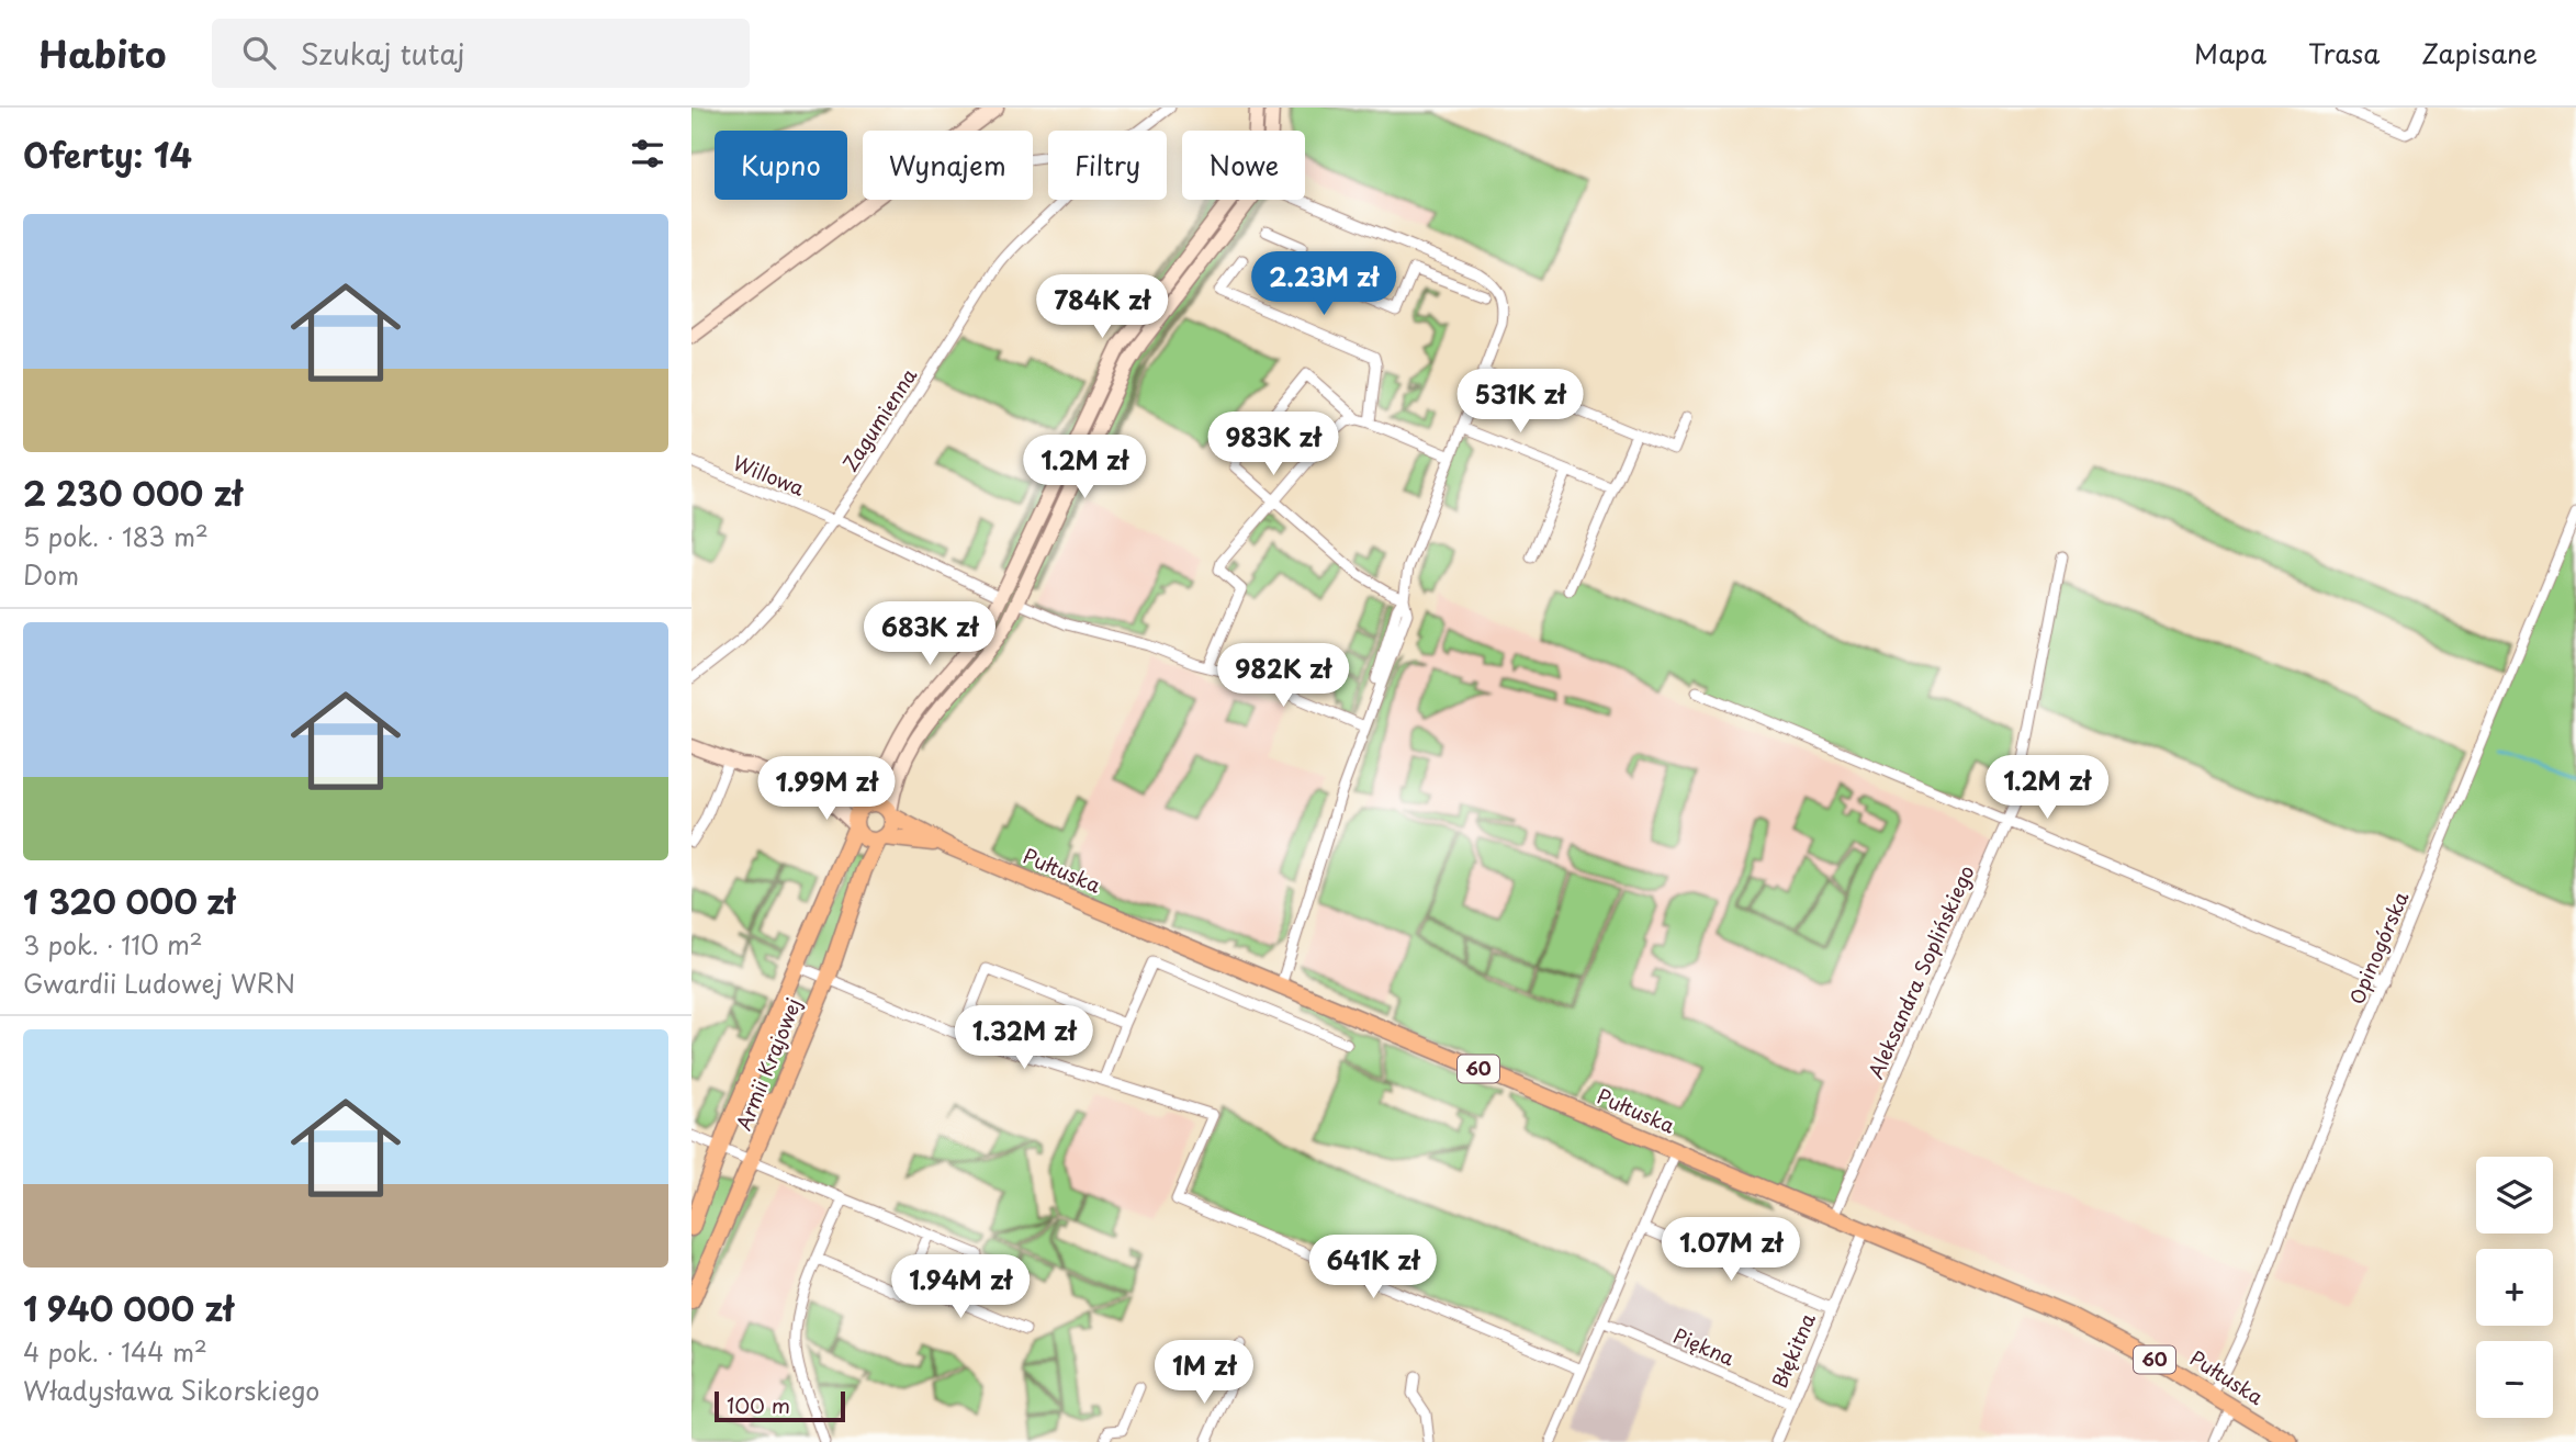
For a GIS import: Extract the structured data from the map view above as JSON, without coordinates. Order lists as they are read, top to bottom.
{
  "streets": {
    "main road": ["Pułtuska", "Armii Krajowej", "60"],
    "street": [
      "Zagumienna",
      "Willowa",
      "Opinogórska",
      "Aleksandra Soplińskiego",
      "Piękna",
      "Błękitna"
    ]
  },
  "crossings": [
    ["Zagumienna", "Willowa"],
    ["Pułtuska", "Opinogórska"],
    ["Pułtuska", "Aleksandra Soplińskiego"],
    ["Pułtuska", "Armii Krajowej"],
    ["Pułtuska", "Błękitna"],
    ["Piękna", "Błękitna"]
  ],
  "scale_bar": "100 m",
  "page": {
    "header": "Habito",
    "search": "Szukaj tutaj",
    "nav": ["Mapa", "Trasa", "Zapisane"],
    "heading": "Oferty: 14",
    "chip": [
      "Kupno",
      "Wynajem",
      "Filtry",
      "Nowe"
    ],
    "list": [
      {
        "name": "2 230 000 zł",
        "note": "5 pok. · 183 m² · Dom"
      },
      {
        "name": "1 320 000 zł",
        "note": "3 pok. · 110 m² · Gwardii Ludowej WRN"
      },
      {
        "name": "1 940 000 zł",
        "note": "4 pok. · 144 m² · Władysława Sikorskiego"
      }
    ],
    "price": [
      "2.23M zł",
      "784K zł",
      "531K zł",
      "983K zł",
      "1.2M zł",
      "683K zł",
      "982K zł",
      "1.2M zł",
      "1.99M zł",
      "1.32M zł",
      "1.07M zł",
      "641K zł",
      "1.94M zł",
      "1M zł"
    ],
    "map_buttons": ["+", "−"],
    "scale": "100 m"
  }
}
